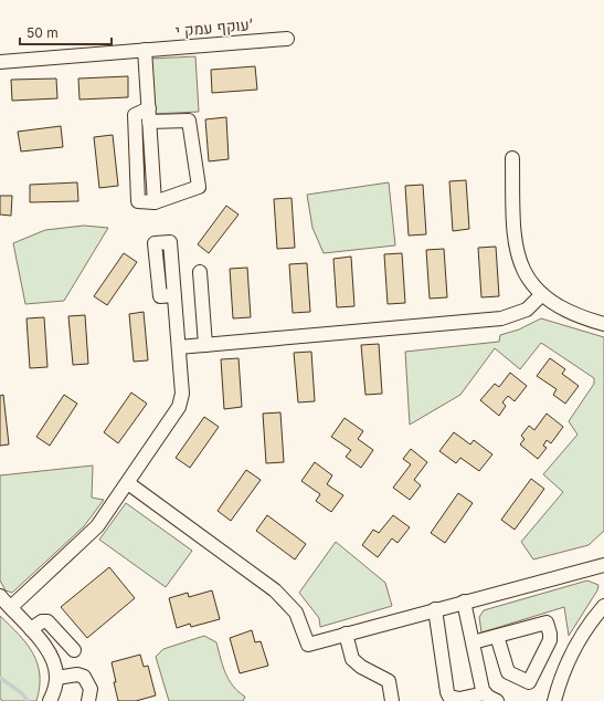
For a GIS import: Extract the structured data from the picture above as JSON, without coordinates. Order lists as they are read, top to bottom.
{
  "streets": {
    "street": ["עוקף עמק י’"]
  },
  "scale_bar": "50 m"
}
